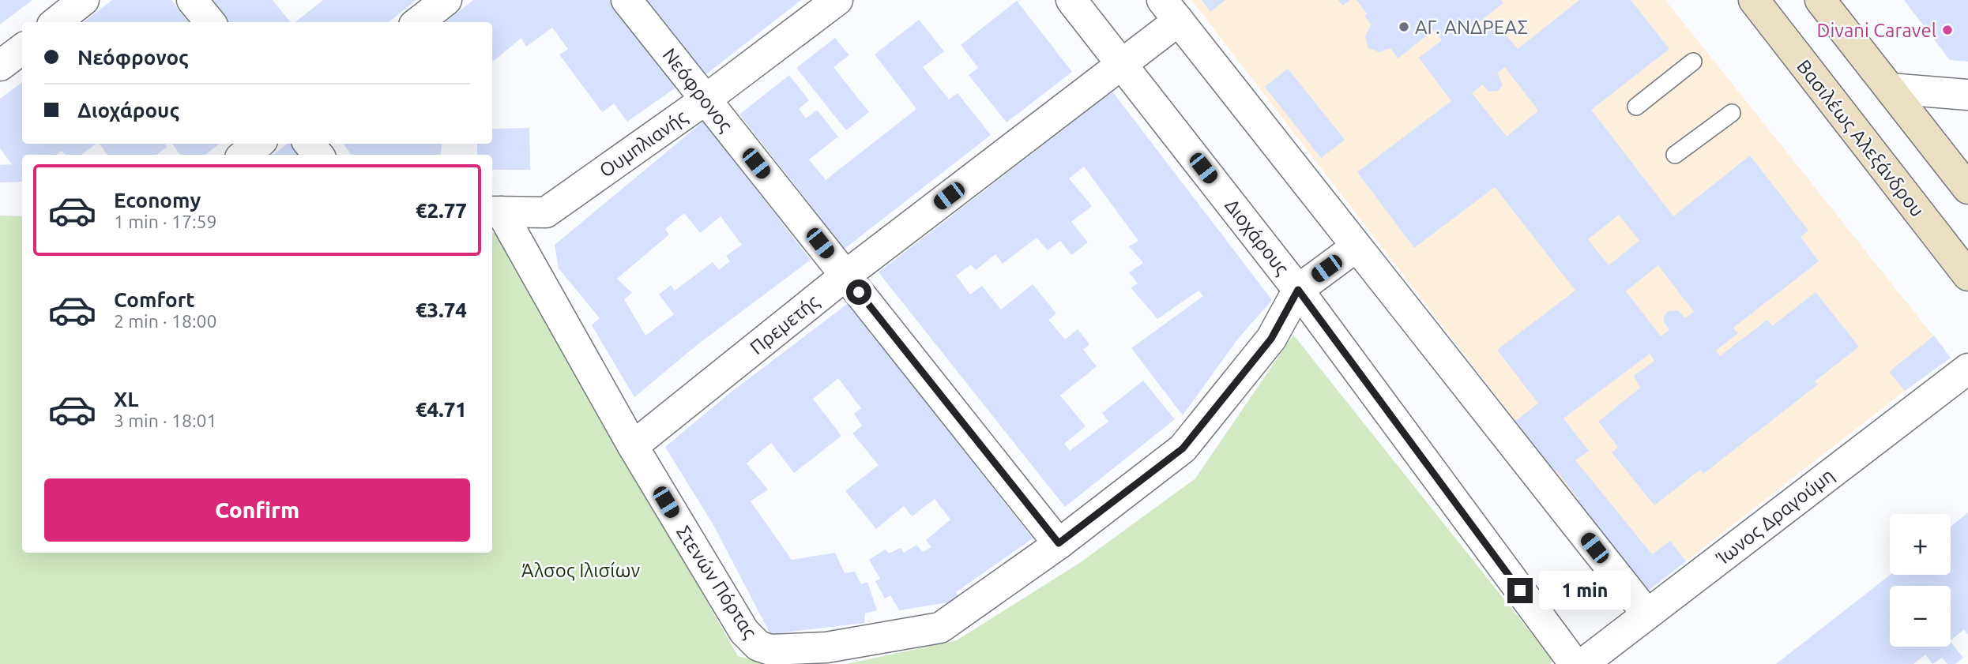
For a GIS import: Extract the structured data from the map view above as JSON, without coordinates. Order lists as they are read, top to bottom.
{
  "streets": {
    "main road": ["Βασιλέως Αλεξάνδρου"],
    "street": [
      "Νεόφρονος",
      "Ουμπλιανής",
      "Διοχάρους",
      "Πρεμετής",
      "Ίωνος Δραγούμη",
      "Στενών Πόρτας"
    ]
  },
  "crossings": [
    ["Νεόφρονος", "Ουμπλιανής"],
    ["Νεόφρονος", "Πρεμετής"],
    ["Νεόφρονος", "Στενών Πόρτας"],
    ["Ουμπλιανής", "Στενών Πόρτας"],
    ["Διοχάρους", "Πρεμετής"],
    ["Διοχάρους", "Στενών Πόρτας"],
    ["Πρεμετής", "Στενών Πόρτας"]
  ],
  "parks": ["Άλσος Ιλισίων"],
  "places": ["ΑΓ. ΑΝΔΡΕΑΣ", "Divani Caravel"],
  "page": {
    "banner": ["Νεόφρονος", "Διοχάρους"],
    "list": [
      {
        "name": "Economy",
        "note": "1 min · 17:59",
        "value": "€2.77"
      },
      {
        "name": "Comfort",
        "note": "2 min · 18:00",
        "value": "€3.74"
      },
      {
        "name": "XL",
        "note": "3 min · 18:01",
        "value": "€4.71"
      }
    ],
    "buttons": "Confirm",
    "map_buttons": ["+", "−"],
    "bubble": "1 min"
  }
}
